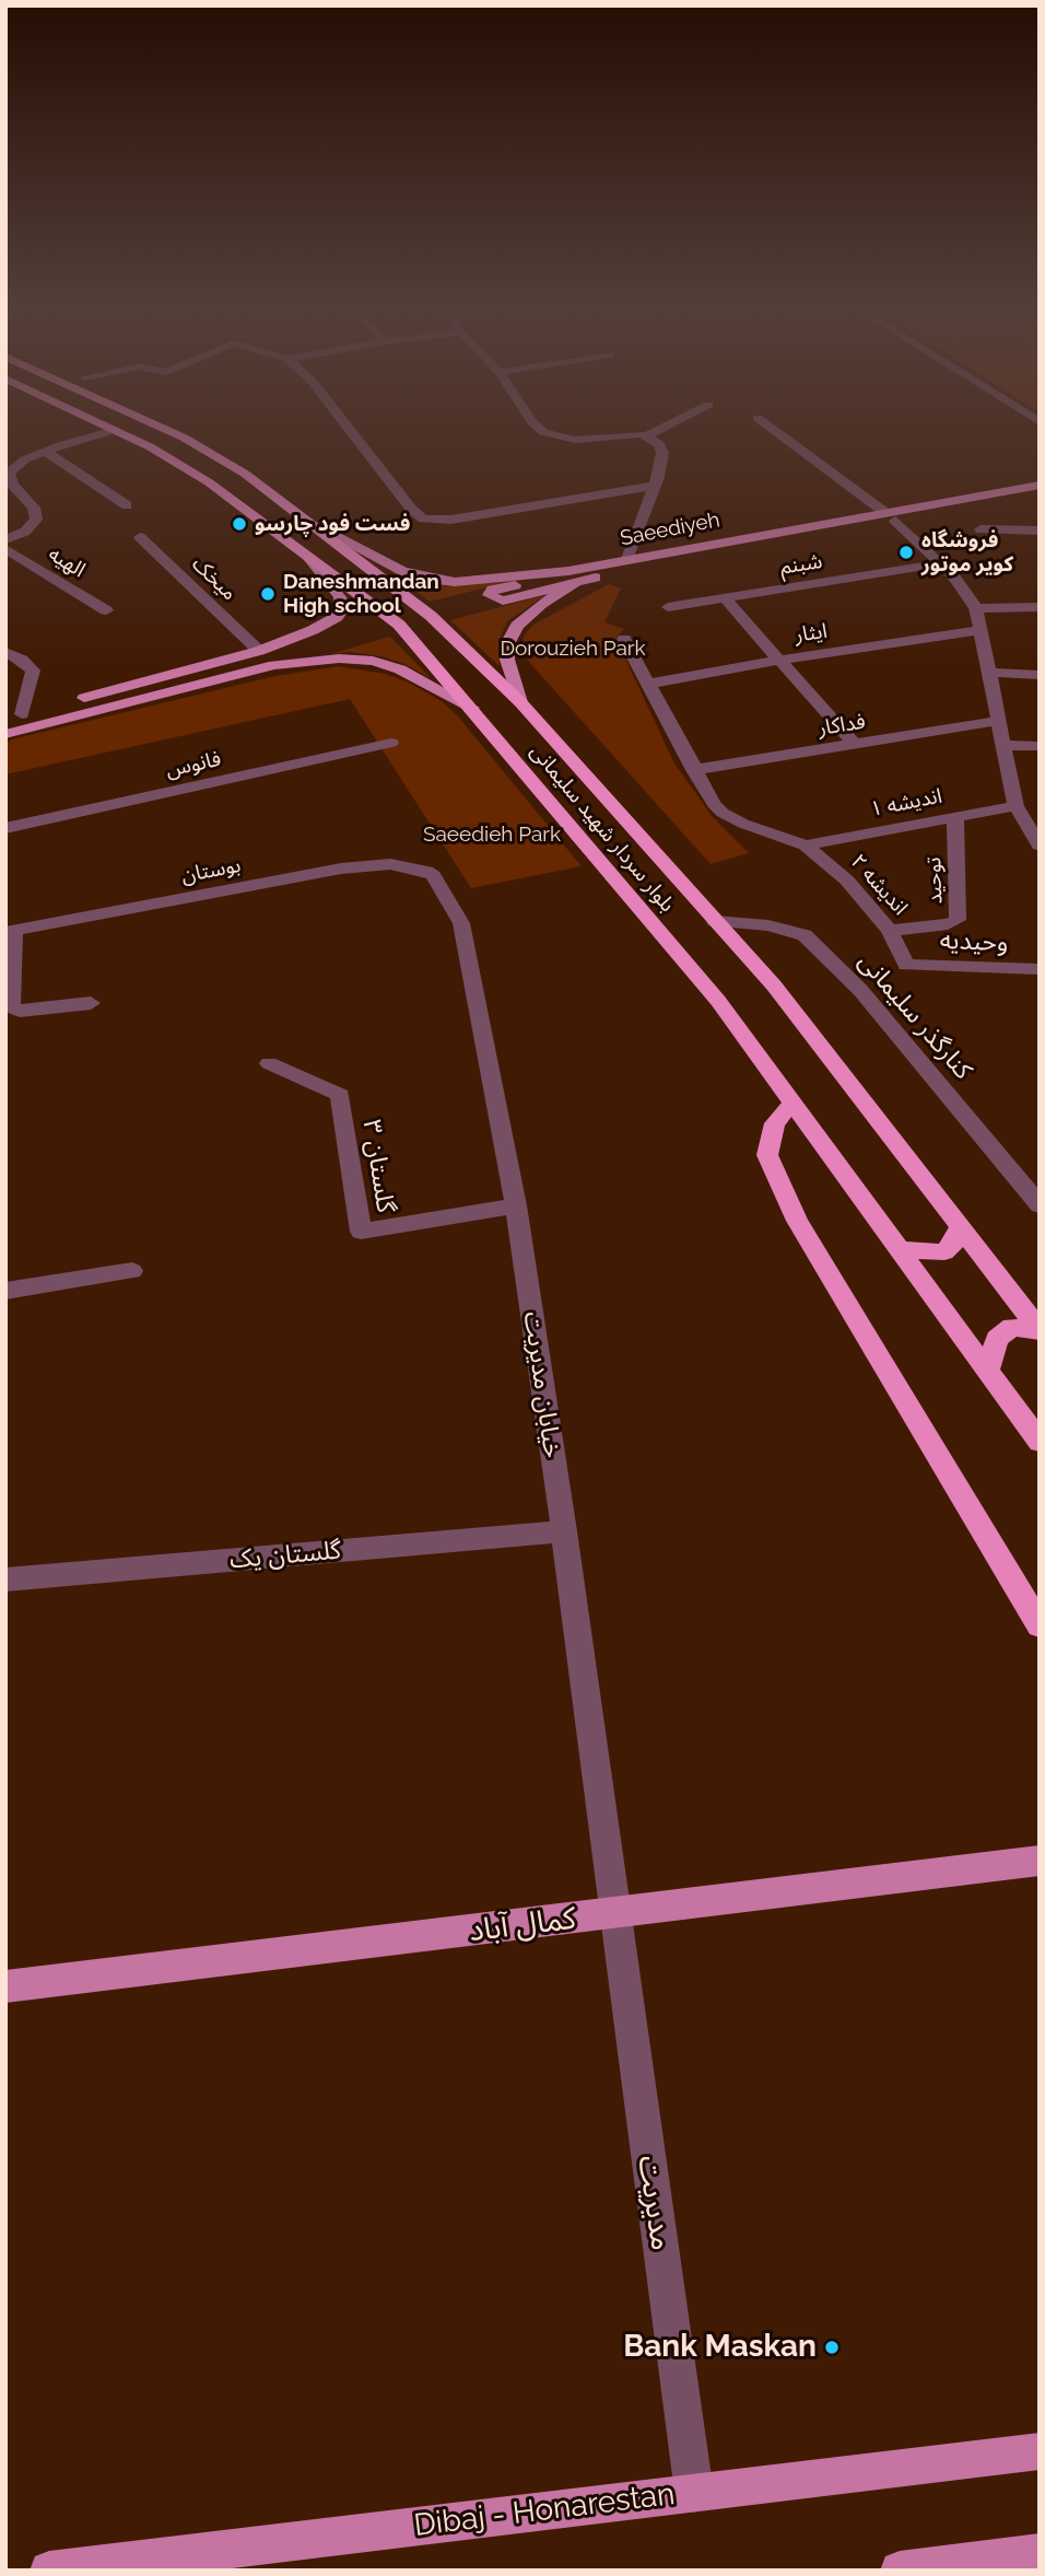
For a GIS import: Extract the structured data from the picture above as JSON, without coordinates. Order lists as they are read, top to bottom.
{
  "streets": {
    "highway": ["بلوار سردار شهید سلیمانی"],
    "main road": ["Saeediyeh", "کمال آباد", "Dibaj - Honarestan"],
    "street": [
      "الهیه",
      "شبنم",
      "میخک",
      "ایثار",
      "فداکار",
      "فانوس",
      "اندیشه ۱",
      "بوستان",
      "توحید",
      "اندیشه ۲",
      "وحیدیه",
      "کنارگذر سلیمانی",
      "گلستان ۳",
      "خیابان مدیریت",
      "گلستان یک",
      "مدیریت"
    ]
  },
  "crossings": [
    ["Saeediyeh", "بلوار سردار شهید سلیمانی"],
    ["اندیشه ۱", "توحید"],
    ["اندیشه ۱", "اندیشه ۲"],
    ["بلوار سردار شهید سلیمانی", "کنارگذر سلیمانی"],
    ["بوستان", "خیابان مدیریت"],
    ["توحید", "اندیشه ۲"],
    ["اندیشه ۲", "وحیدیه"],
    ["گلستان ۳", "خیابان مدیریت"],
    ["خیابان مدیریت", "گلستان یک"],
    ["خیابان مدیریت", "کمال آباد"],
    ["خیابان مدیریت", "مدیریت"],
    ["کمال آباد", "مدیریت"],
    ["مدیریت", "Dibaj - Honarestan"]
  ],
  "parks": ["Dorouzieh Park", "Saeedieh Park"],
  "places": [
    "فست فود چارسو",
    "فروشگاه کویر موتور",
    "Daneshmandan High school",
    "Bank Maskan"
  ]
}
